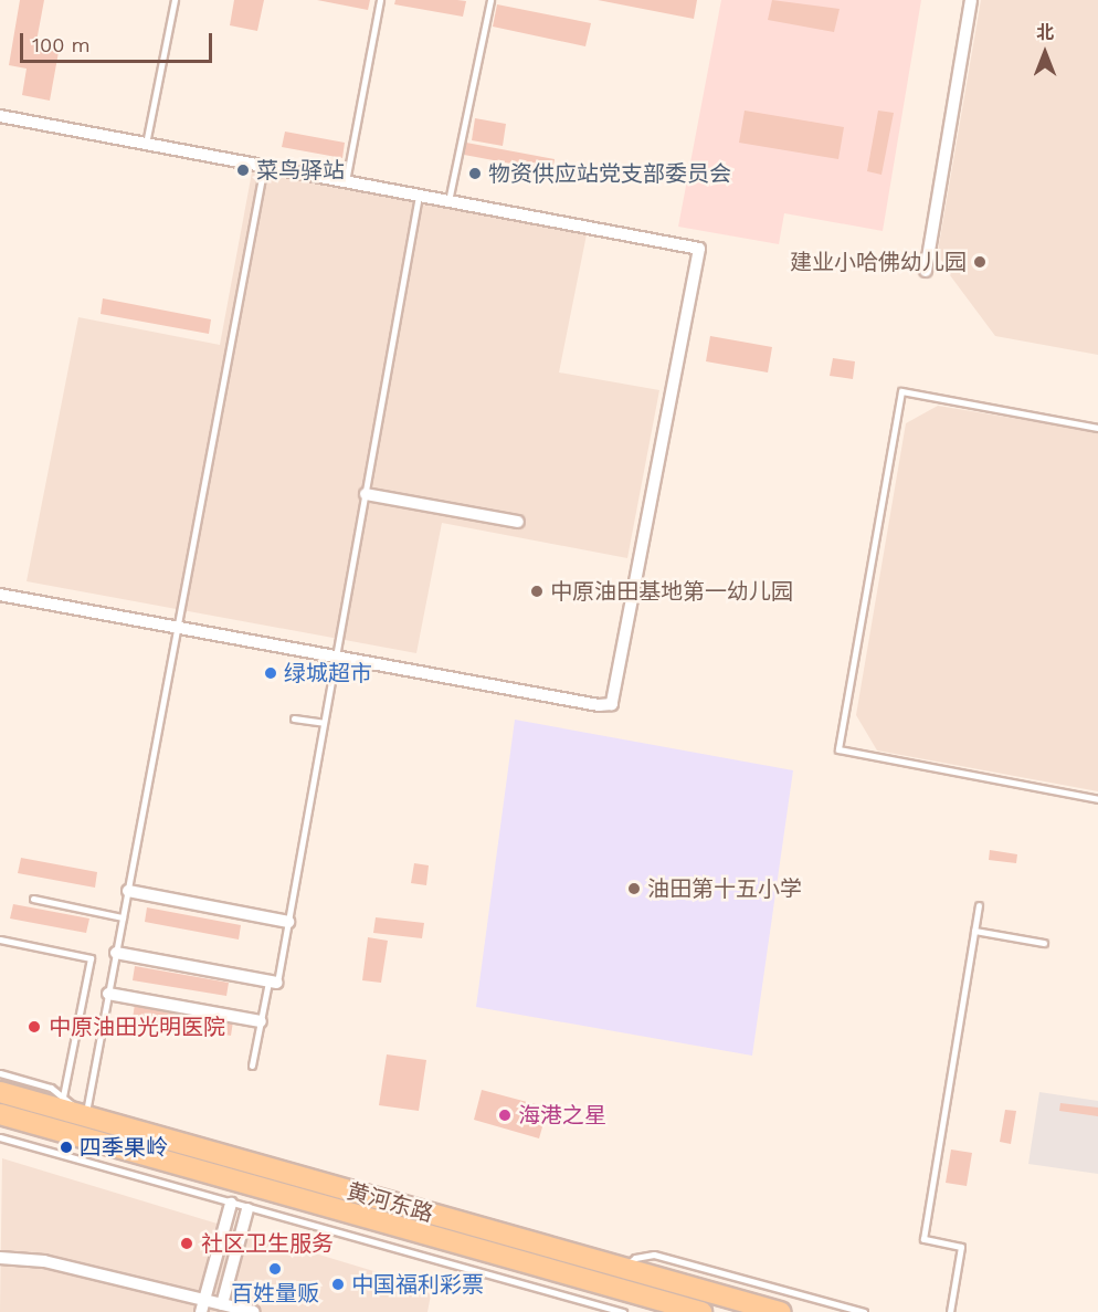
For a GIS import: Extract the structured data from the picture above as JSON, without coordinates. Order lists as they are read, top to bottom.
{
  "streets": {
    "main road": ["黄河东路"]
  },
  "places": [
    "菜鸟驿站",
    "物资供应站党支部委员会",
    "建业小哈佛幼儿园",
    "中原油田基地第一幼儿园",
    "绿城超市",
    "油田第十五小学",
    "中原油田光明医院",
    "海港之星",
    "四季果岭",
    "社区卫生服务",
    "百姓量贩",
    "中国福利彩票"
  ],
  "scale_bar": "100 m",
  "north": "top"
}
